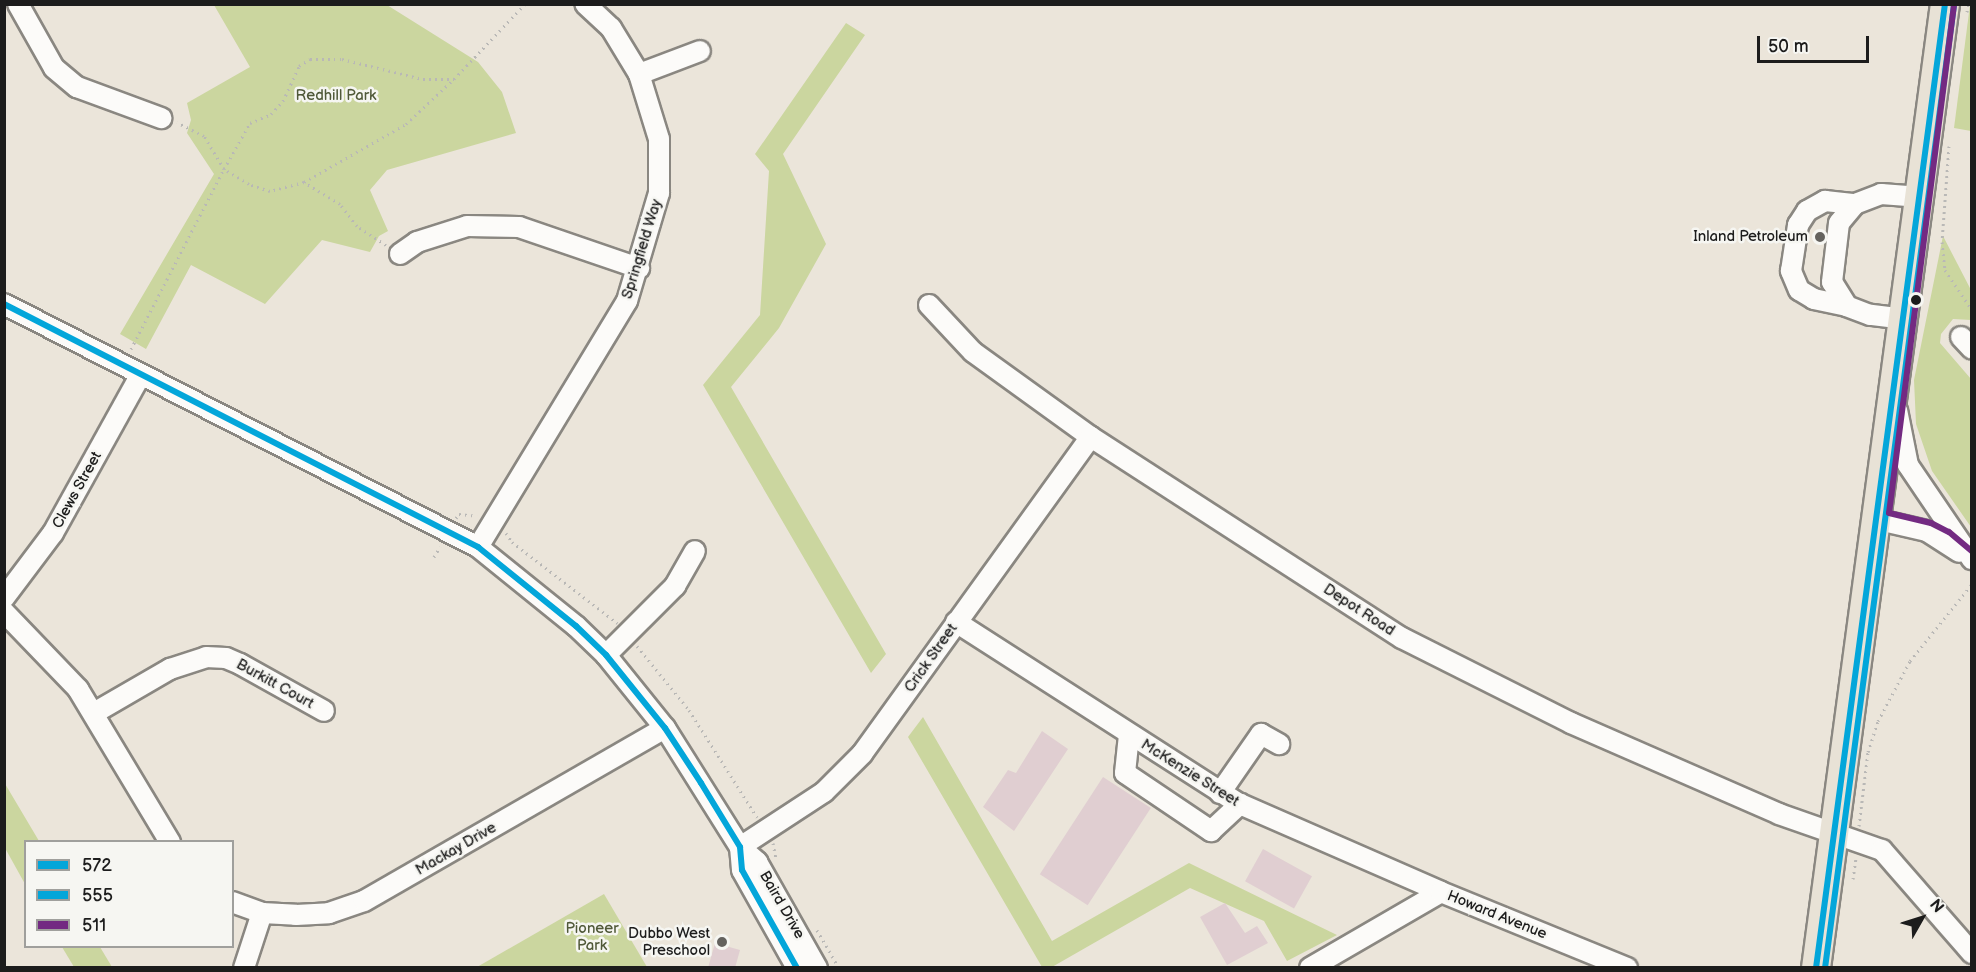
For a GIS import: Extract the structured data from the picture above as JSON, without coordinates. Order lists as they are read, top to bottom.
{
  "streets": {
    "street": [
      "Springfield Way",
      "Clews Street",
      "Depot Road",
      "Crick Street",
      "Burkitt Court",
      "McKenzie Street",
      "Mackay Drive",
      "Baird Drive",
      "Howard Avenue"
    ]
  },
  "crossings": [
    ["Springfield Way", "Baird Drive"],
    ["Clews Street", "Baird Drive"],
    ["Depot Road", "Crick Street"],
    ["Crick Street", "McKenzie Street"],
    ["Crick Street", "Baird Drive"],
    ["McKenzie Street", "Howard Avenue"],
    ["Mackay Drive", "Baird Drive"]
  ],
  "parks": ["Redhill Park", "Pioneer Park"],
  "places": ["Inland Petroleum", "Dubbo West Preschool"],
  "lines": ["transit line 572", "transit line 555", "transit line 511"],
  "legend": ["572", "555", "511"],
  "scale_bar": "50 m",
  "north": "top right"
}
